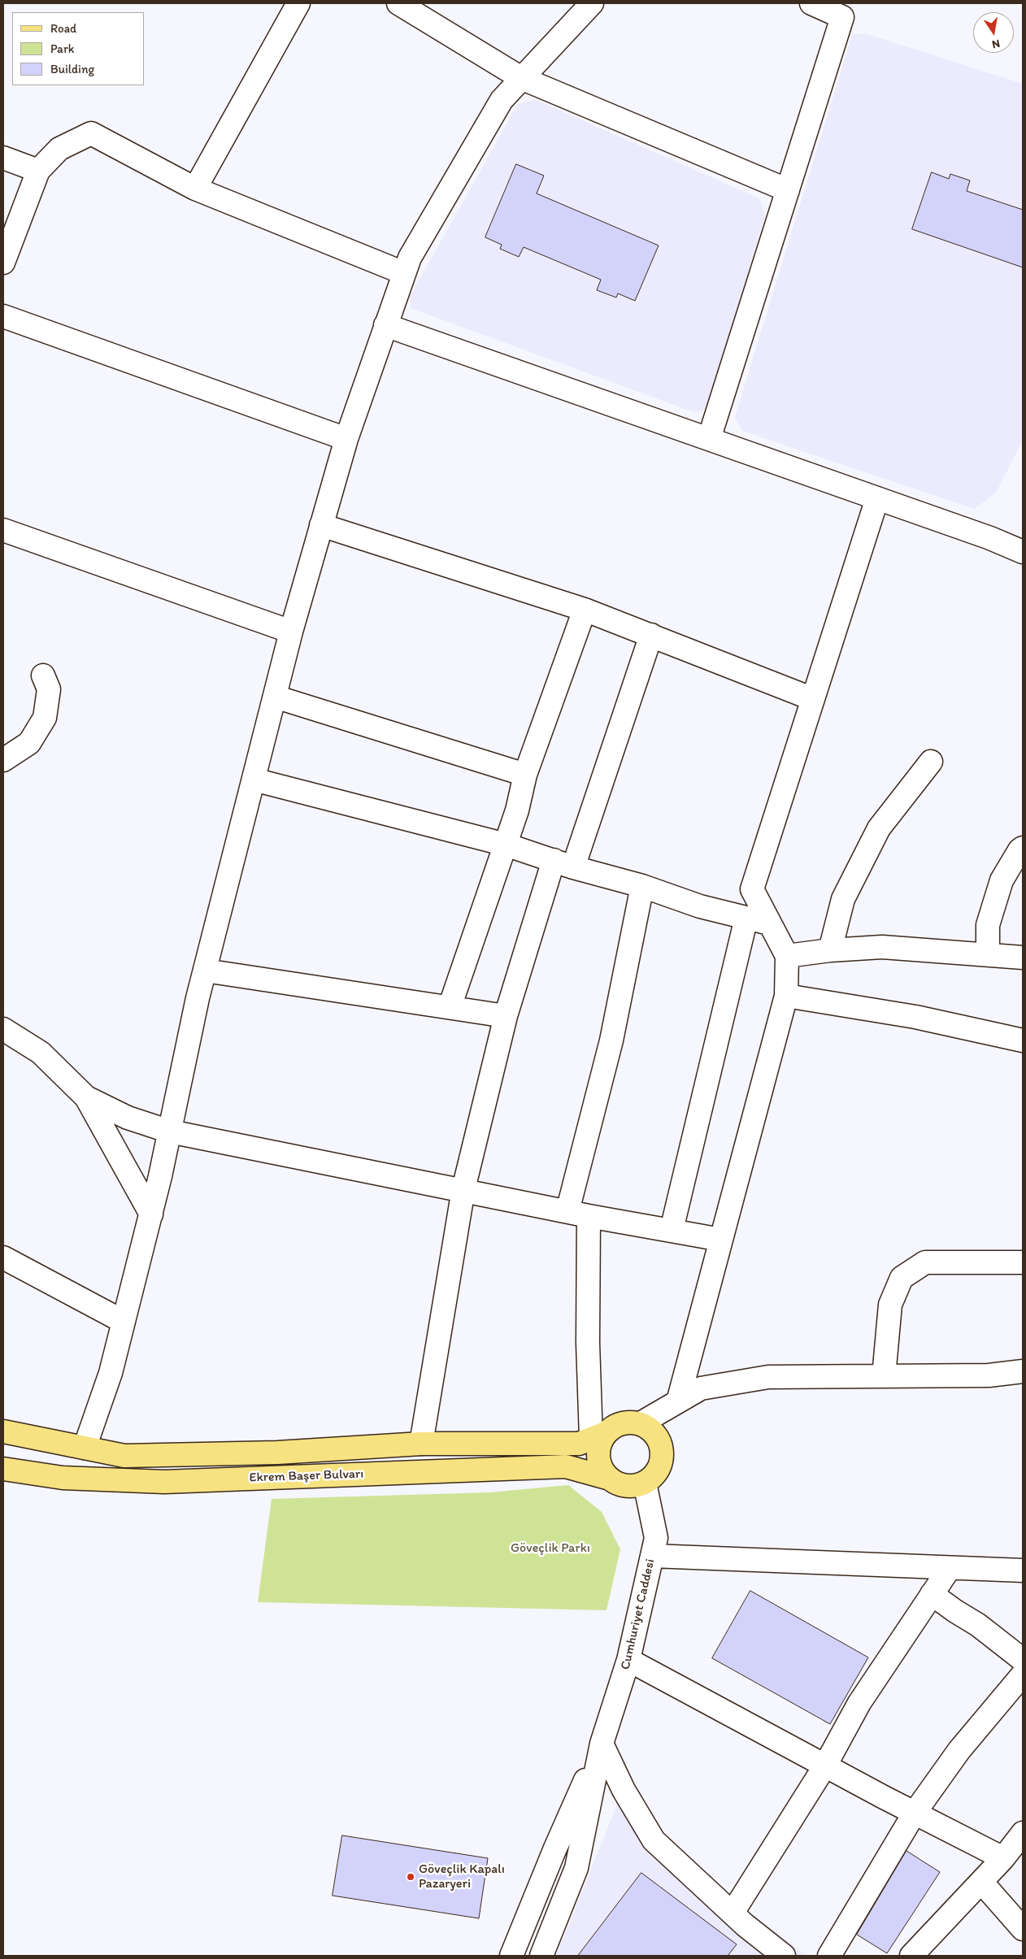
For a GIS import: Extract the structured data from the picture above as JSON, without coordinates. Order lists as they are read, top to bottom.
{
  "streets": {
    "main road": ["Ekrem Başer Bulvarı"],
    "street": ["Cumhuriyet Caddesi"]
  },
  "crossings": [
    ["Ekrem Başer Bulvarı", "Cumhuriyet Caddesi"]
  ],
  "parks": ["Göveçlik Parkı"],
  "places": ["Göveçlik Kapalı Pazaryeri"],
  "legend": ["Road", "Park", "Building"],
  "north": "bottom"
}
